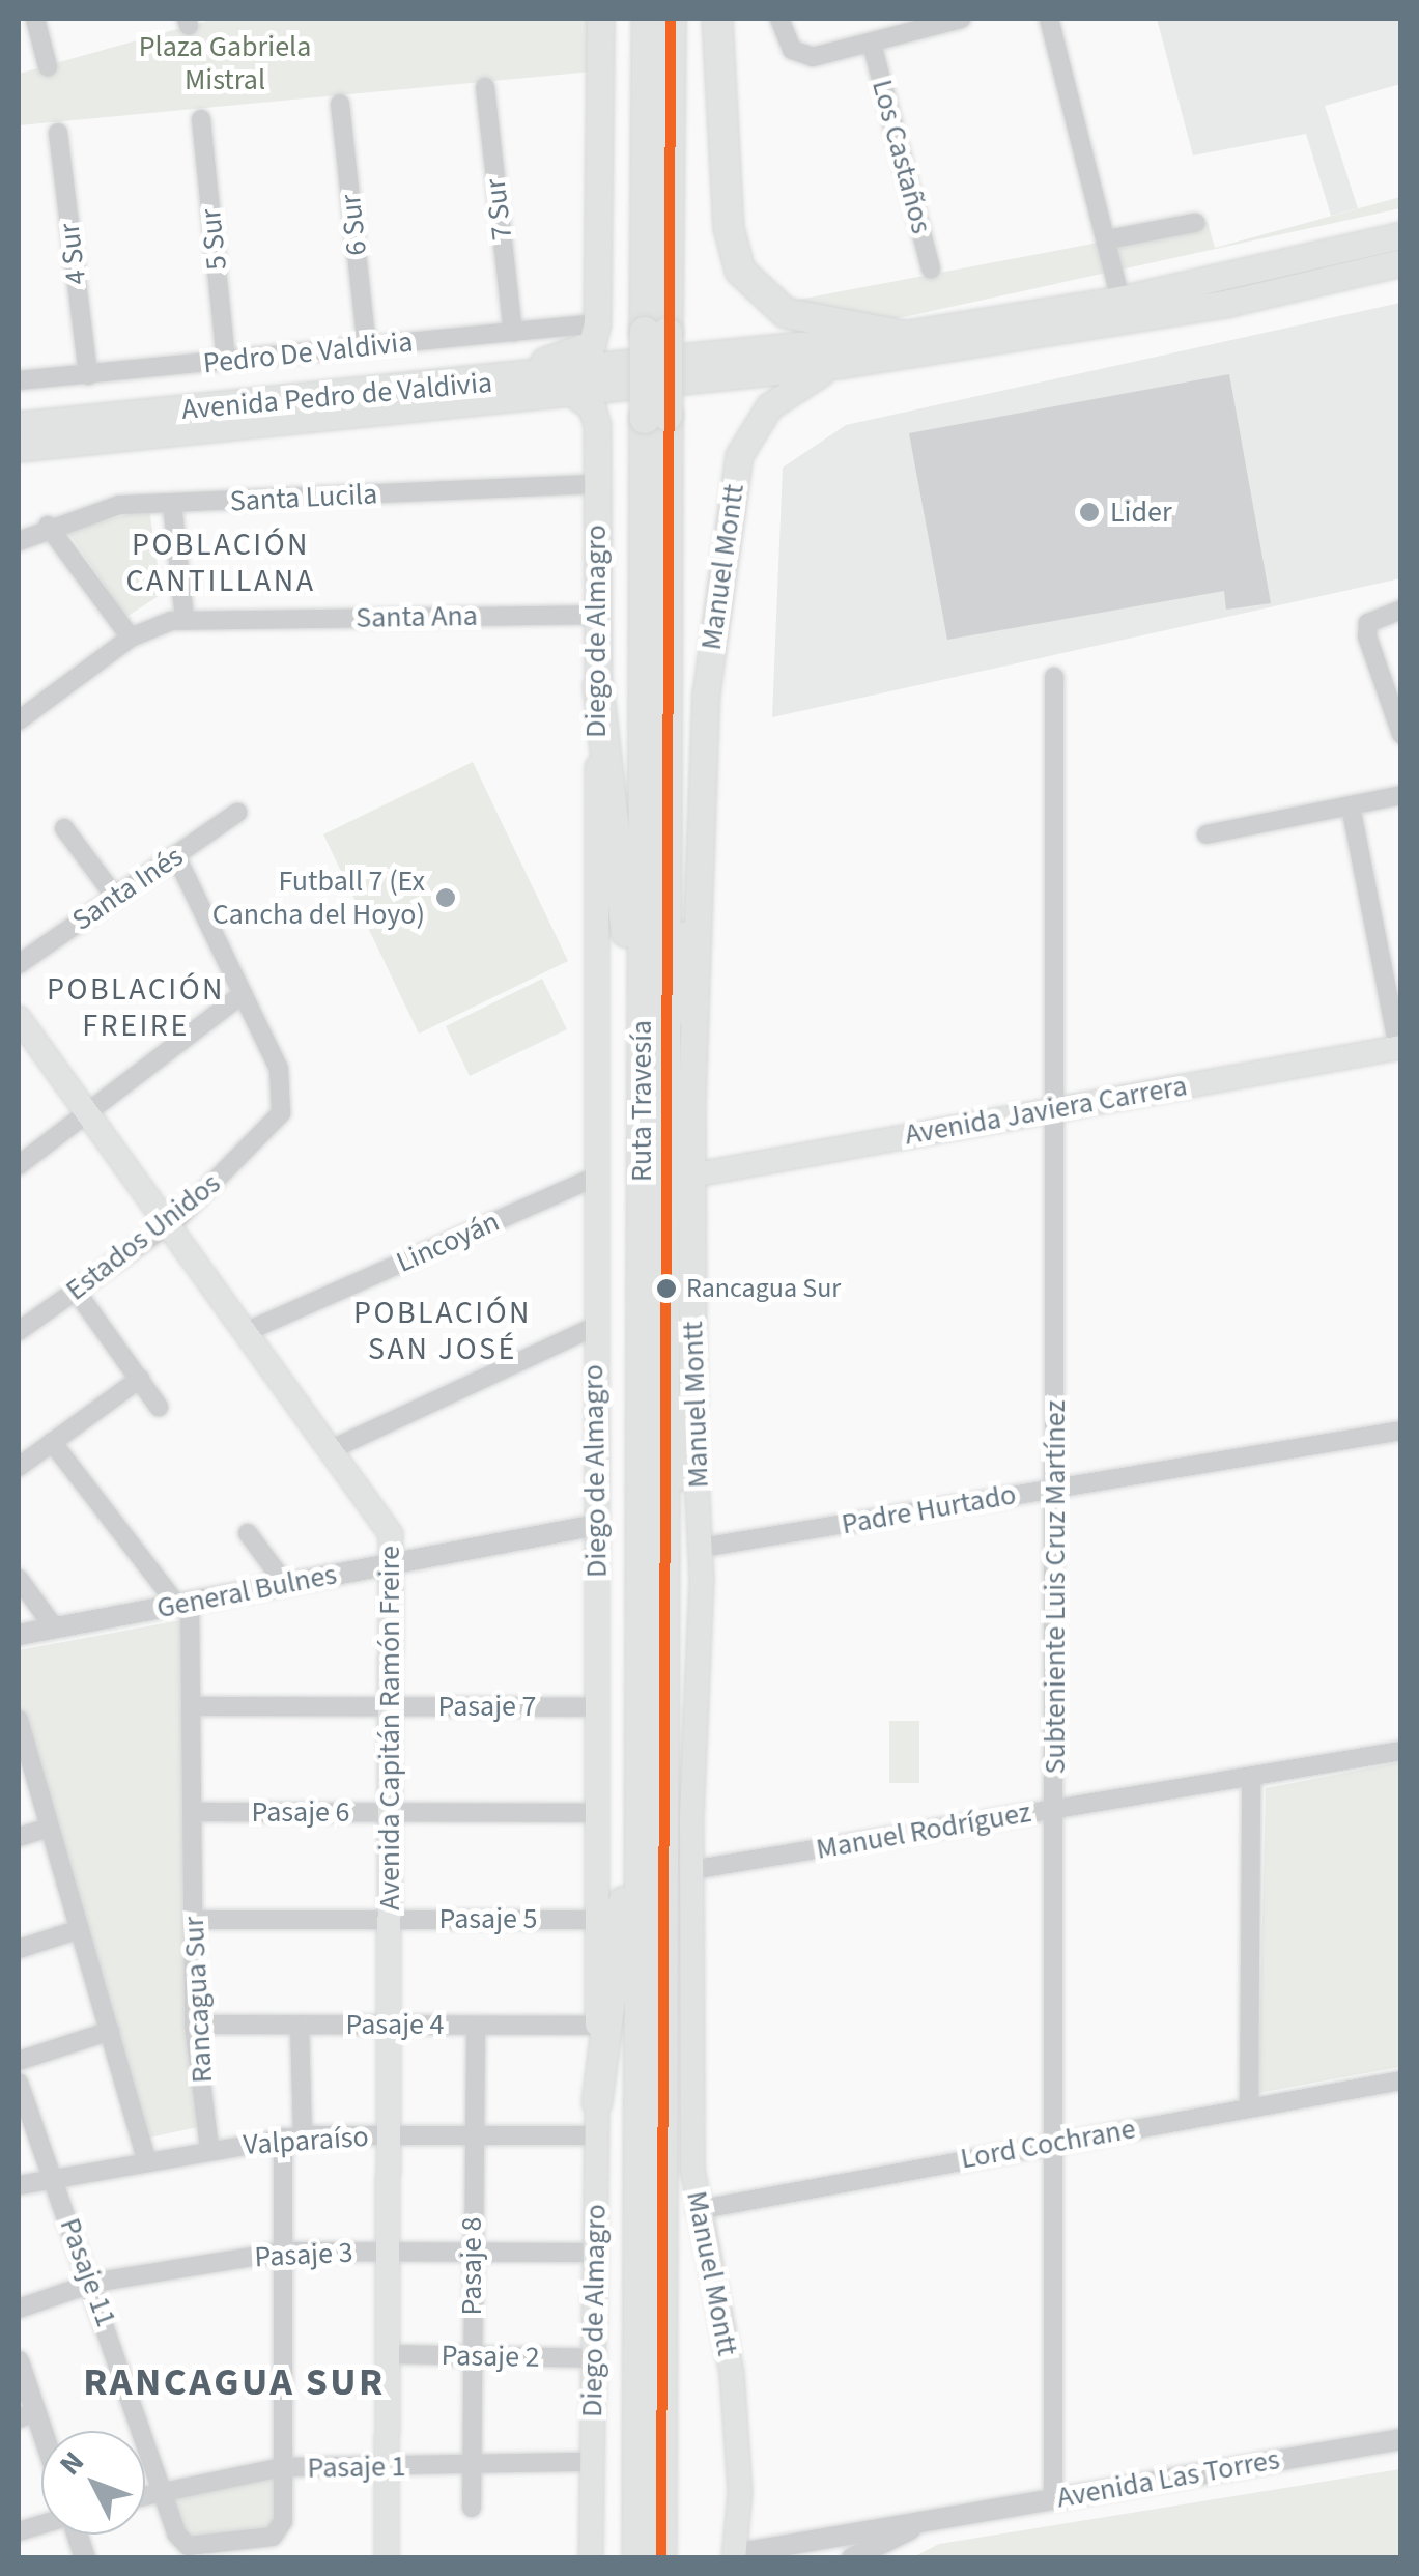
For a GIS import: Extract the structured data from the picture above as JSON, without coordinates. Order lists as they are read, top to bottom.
{
  "streets": {
    "highway": ["Ruta Travesía"],
    "main road": [
      "Avenida Pedro de Valdivia",
      "Manuel Montt",
      "Diego de Almagro",
      "Avenida Javiera Carrera",
      "Avenida Capitán Ramón Freire"
    ],
    "street": [
      "Los Castaños",
      "7 Sur",
      "6 Sur",
      "5 Sur",
      "4 Sur",
      "Pedro De Valdivia",
      "Santa Lucila",
      "Santa Ana",
      "Santa Inés",
      "Estados Unidos",
      "Lincoyán",
      "Padre Hurtado",
      "Subteniente Luis Cruz Martínez",
      "General Bulnes",
      "Pasaje 7",
      "Pasaje 6",
      "Manuel Rodríguez",
      "Pasaje 5",
      "Rancagua Sur",
      "Pasaje 4",
      "Valparaíso",
      "Lord Cochrane",
      "Pasaje 3",
      "Pasaje 8",
      "Pasaje 11",
      "Pasaje 2",
      "Pasaje 1",
      "Avenida Las Torres"
    ]
  },
  "crossings": [
    ["7 Sur", "Pedro De Valdivia"],
    ["6 Sur", "Pedro De Valdivia"],
    ["5 Sur", "Pedro De Valdivia"],
    ["4 Sur", "Pedro De Valdivia"],
    ["Avenida Pedro de Valdivia", "Diego de Almagro"],
    ["Santa Lucila", "Diego de Almagro"],
    ["Manuel Montt", "Avenida Javiera Carrera"],
    ["Manuel Montt", "Padre Hurtado"],
    ["Manuel Montt", "Manuel Rodríguez"],
    ["Manuel Montt", "Lord Cochrane"],
    ["Manuel Montt", "Avenida Las Torres"],
    ["Santa Ana", "Diego de Almagro"],
    ["Diego de Almagro", "Lincoyán"],
    ["Diego de Almagro", "General Bulnes"],
    ["Diego de Almagro", "Pasaje 7"],
    ["Diego de Almagro", "Pasaje 6"],
    ["Diego de Almagro", "Pasaje 5"],
    ["Diego de Almagro", "Pasaje 4"],
    ["Diego de Almagro", "Valparaíso"],
    ["Diego de Almagro", "Pasaje 3"],
    ["Diego de Almagro", "Pasaje 2"],
    ["Diego de Almagro", "Pasaje 1"],
    ["Santa Inés", "Estados Unidos"],
    ["Avenida Javiera Carrera", "Subteniente Luis Cruz Martínez"],
    ["Estados Unidos", "Avenida Capitán Ramón Freire"],
    ["Lincoyán", "Avenida Capitán Ramón Freire"],
    ["Padre Hurtado", "Subteniente Luis Cruz Martínez"],
    ["Subteniente Luis Cruz Martínez", "Manuel Rodríguez"],
    ["Subteniente Luis Cruz Martínez", "Lord Cochrane"],
    ["Subteniente Luis Cruz Martínez", "Avenida Las Torres"],
    ["General Bulnes", "Avenida Capitán Ramón Freire"],
    ["General Bulnes", "Rancagua Sur"],
    ["Pasaje 7", "Avenida Capitán Ramón Freire"],
    ["Pasaje 7", "Rancagua Sur"],
    ["Avenida Capitán Ramón Freire", "Pasaje 6"],
    ["Avenida Capitán Ramón Freire", "Pasaje 5"],
    ["Avenida Capitán Ramón Freire", "Pasaje 4"],
    ["Avenida Capitán Ramón Freire", "Valparaíso"],
    ["Avenida Capitán Ramón Freire", "Pasaje 3"],
    ["Avenida Capitán Ramón Freire", "Pasaje 2"],
    ["Avenida Capitán Ramón Freire", "Pasaje 1"],
    ["Pasaje 6", "Rancagua Sur"],
    ["Pasaje 5", "Rancagua Sur"],
    ["Rancagua Sur", "Pasaje 4"],
    ["Rancagua Sur", "Valparaíso"],
    ["Pasaje 4", "Pasaje 8"],
    ["Valparaíso", "Pasaje 8"],
    ["Valparaíso", "Pasaje 11"],
    ["Pasaje 3", "Pasaje 8"],
    ["Pasaje 3", "Pasaje 11"],
    ["Pasaje 8", "Pasaje 2"],
    ["Pasaje 8", "Pasaje 1"],
    ["Pasaje 11", "Pasaje 1"]
  ],
  "districts": [
    "POBLACIÓN CANTILLANA",
    "POBLACIÓN FREIRE",
    "POBLACIÓN SAN JOSÉ",
    "RANCAGUA SUR"
  ],
  "parks": ["Plaza Gabriela Mistral"],
  "places": ["Lider", "Futball 7 (Ex Cancha del Hoyo)", "Rancagua Sur"],
  "north": "top left"
}
